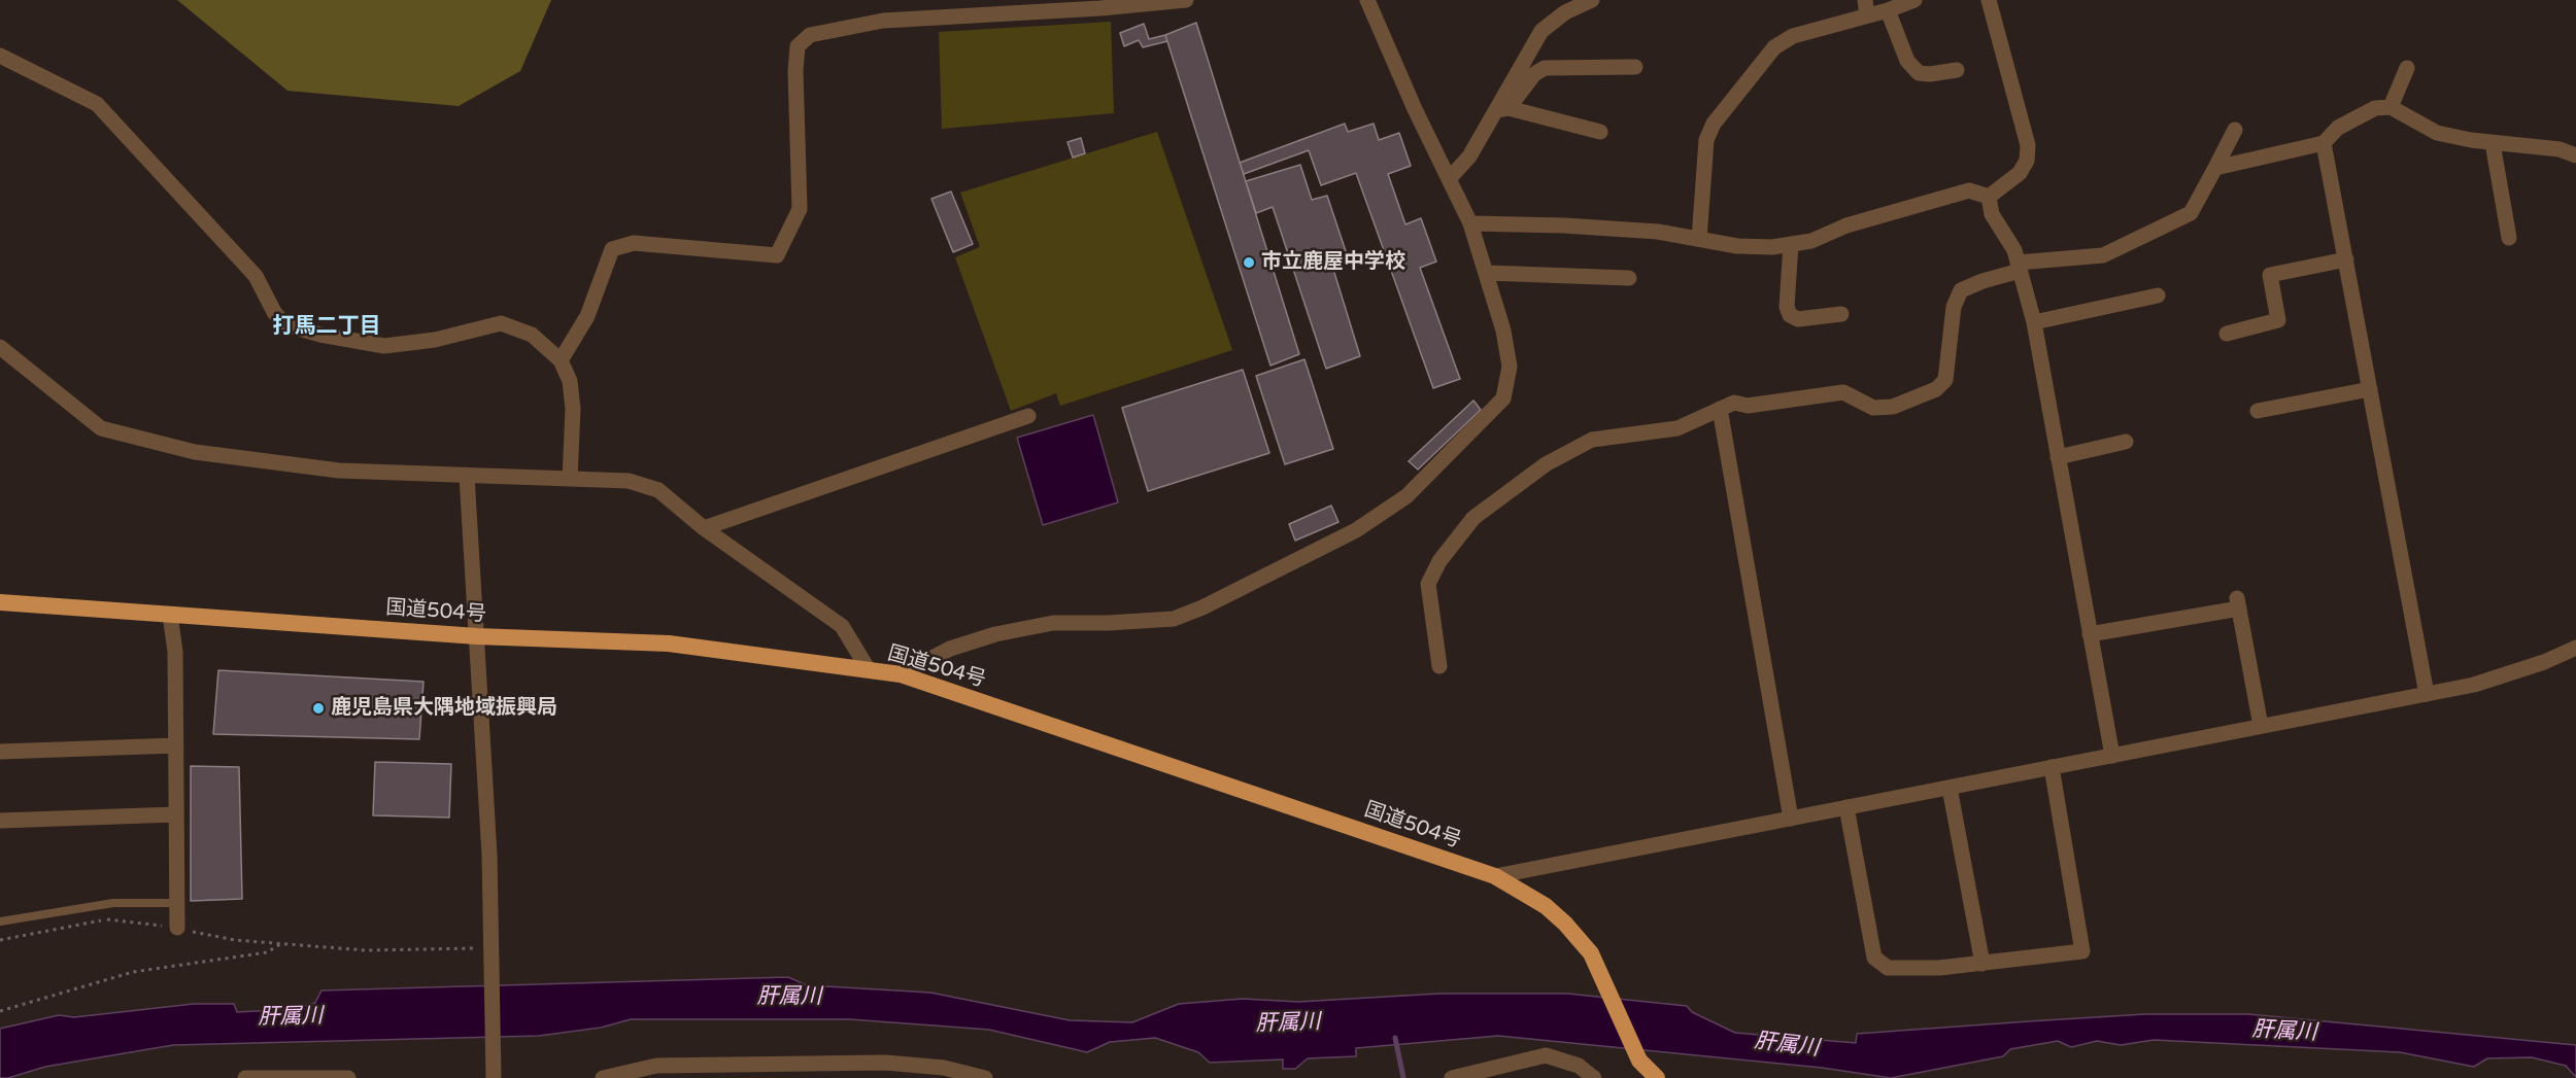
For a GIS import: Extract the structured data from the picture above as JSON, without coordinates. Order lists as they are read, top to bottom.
{
  "streets": {
    "highway": ["国道504号"]
  },
  "districts": ["打馬二丁目"],
  "water": ["肝属川"],
  "places": ["市立鹿屋中学校", "鹿児島県大隅地域振興局"]
}
